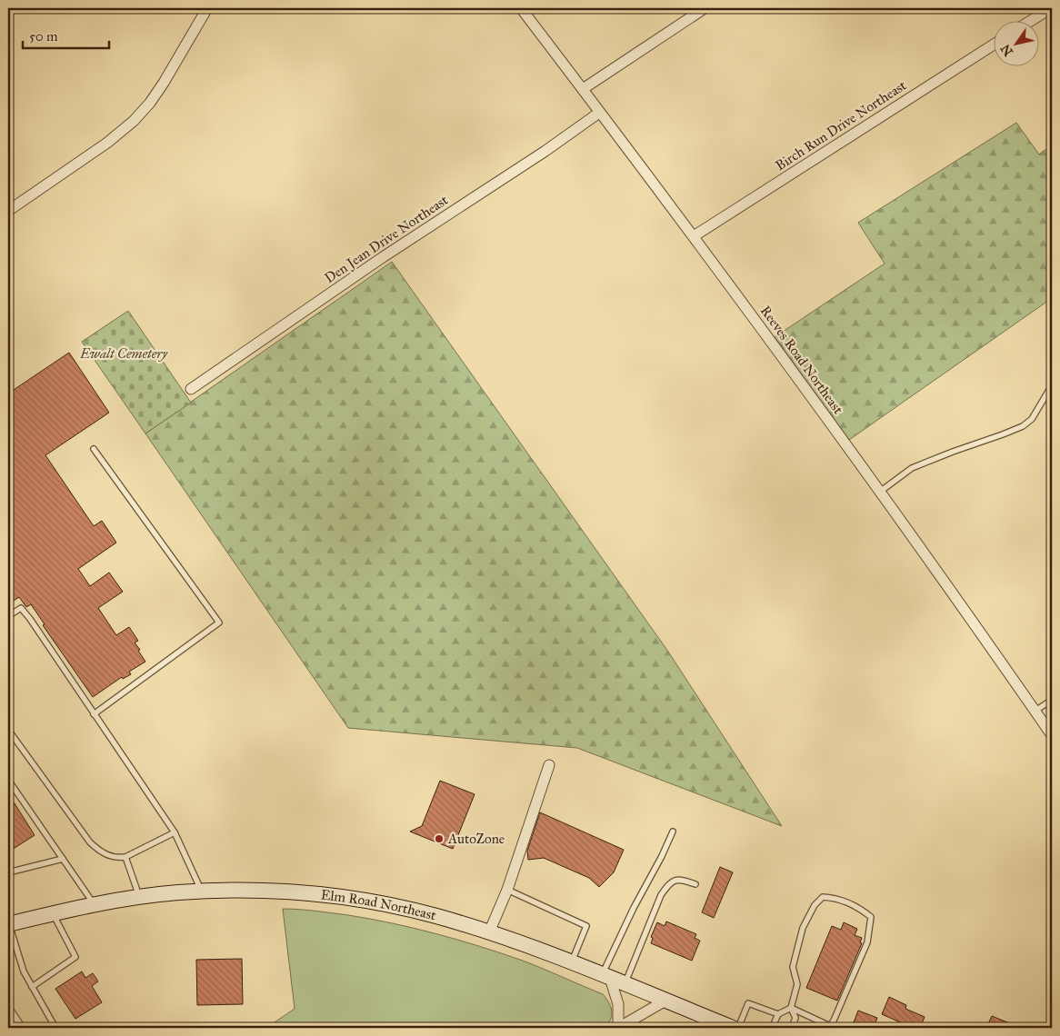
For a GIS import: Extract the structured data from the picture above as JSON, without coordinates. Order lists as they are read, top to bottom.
{
  "streets": {
    "main road": ["Elm Road Northeast"],
    "street": ["Birch Run Drive Northeast", "Den Jean Drive Northeast", "Reeves Road Northeast"]
  },
  "crossings": [
    ["Birch Run Drive Northeast", "Reeves Road Northeast"],
    ["Den Jean Drive Northeast", "Reeves Road Northeast"]
  ],
  "parks": ["Ewalt Cemetery"],
  "places": ["AutoZone"],
  "scale_bar": "50 m",
  "north": "bottom left"
}
